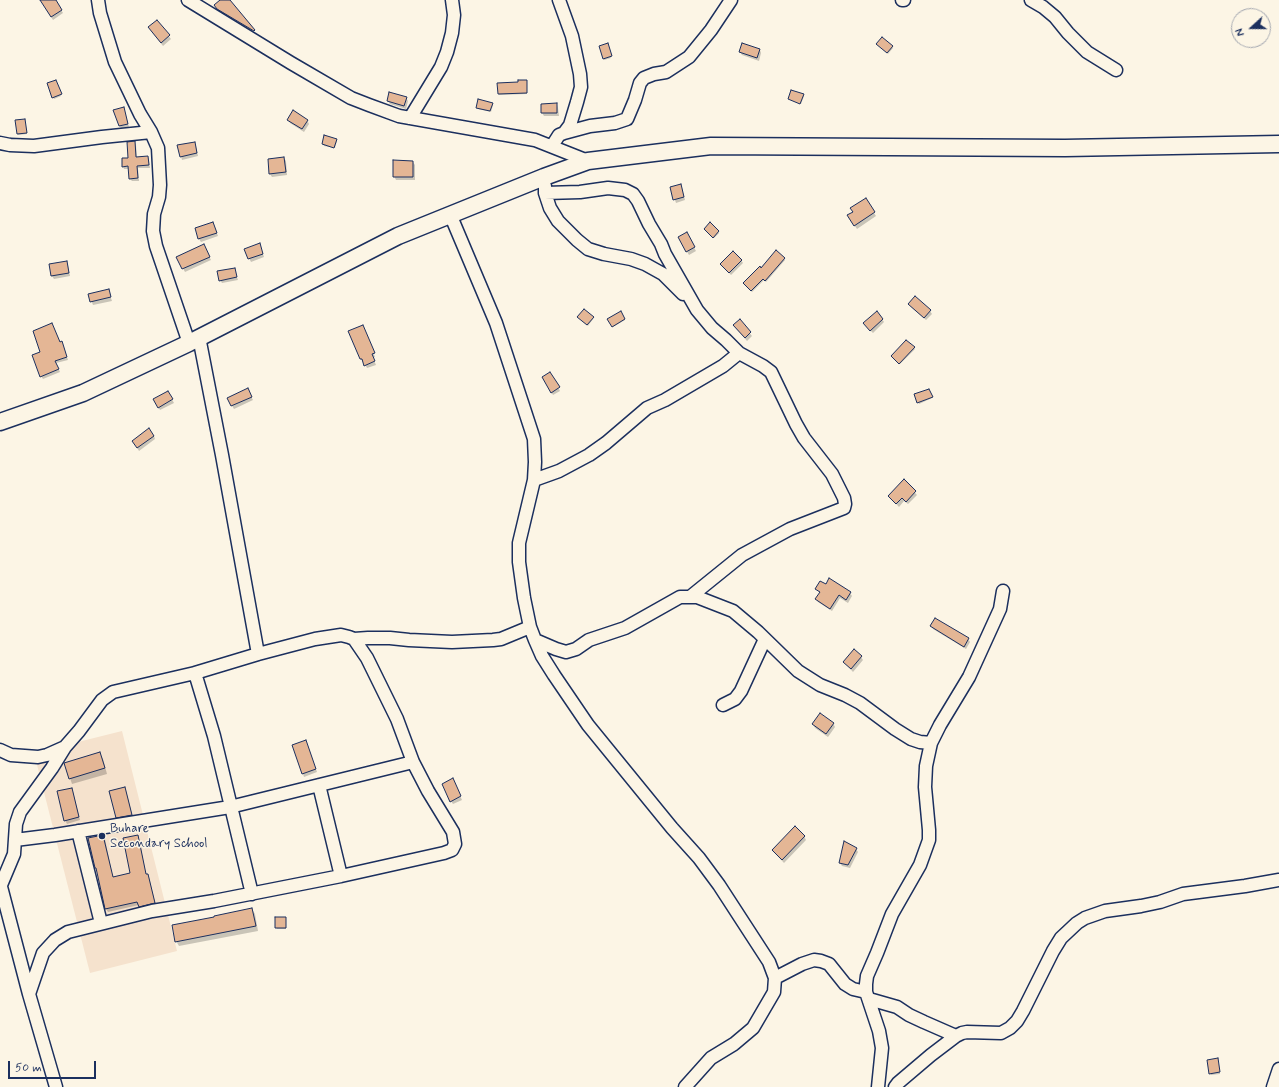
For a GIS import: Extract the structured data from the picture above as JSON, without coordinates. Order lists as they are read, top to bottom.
{
  "places": ["Buhare Secondary School"],
  "scale_bar": "50 m",
  "north": "left"
}
